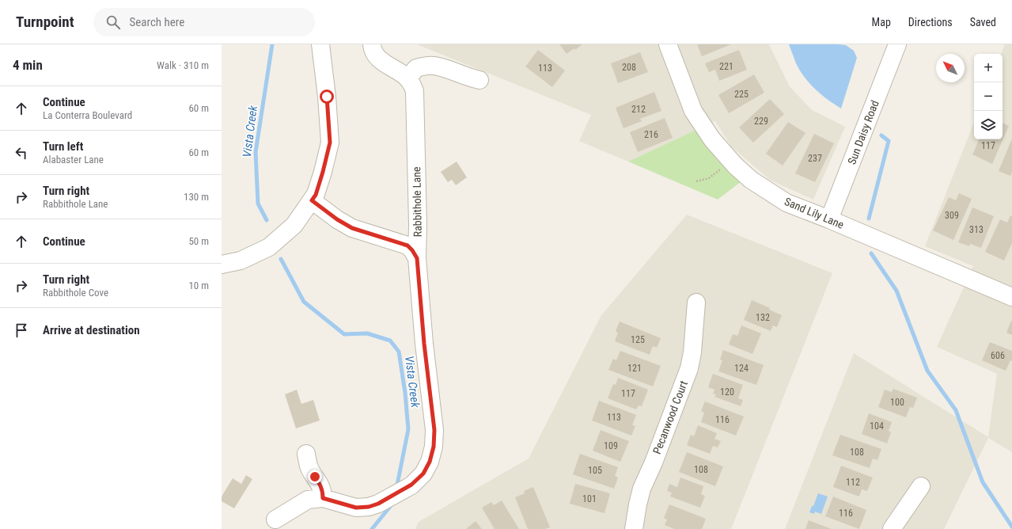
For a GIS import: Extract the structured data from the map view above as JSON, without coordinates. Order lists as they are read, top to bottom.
{
  "streets": {
    "street": [
      "Sun Daisy Road",
      "Rabbithole Lane",
      "Sand Lily Lane",
      "Pecanwood Court"
    ]
  },
  "crossings": [
    ["Sun Daisy Road", "Sand Lily Lane"]
  ],
  "water": ["Vista Creek"],
  "house_numbers": [
    "221",
    "208",
    "113",
    "225",
    "212",
    "229",
    "216",
    "117",
    "237",
    "309",
    "313",
    "132",
    "125",
    "606",
    "121",
    "124",
    "120",
    "117",
    "100",
    "113",
    "116",
    "104",
    "109",
    "108",
    "108",
    "105",
    "112",
    "101",
    "116"
  ],
  "north": "top left",
  "page": {
    "header": "Turnpoint",
    "search": "Search here",
    "nav": ["Map", "Directions", "Saved"],
    "heading": ["4 min", "Walk · 310 m"],
    "map_buttons": ["+", "−"],
    "list": [
      ["Continue", "La Conterra Boulevard", "60 m"],
      ["Turn left", "Alabaster Lane", "60 m"],
      ["Turn right", "Rabbithole Lane", "130 m"],
      ["Continue", "50 m"],
      ["Turn right", "Rabbithole Cove", "10 m"],
      "Arrive at destination"
    ]
  }
}
